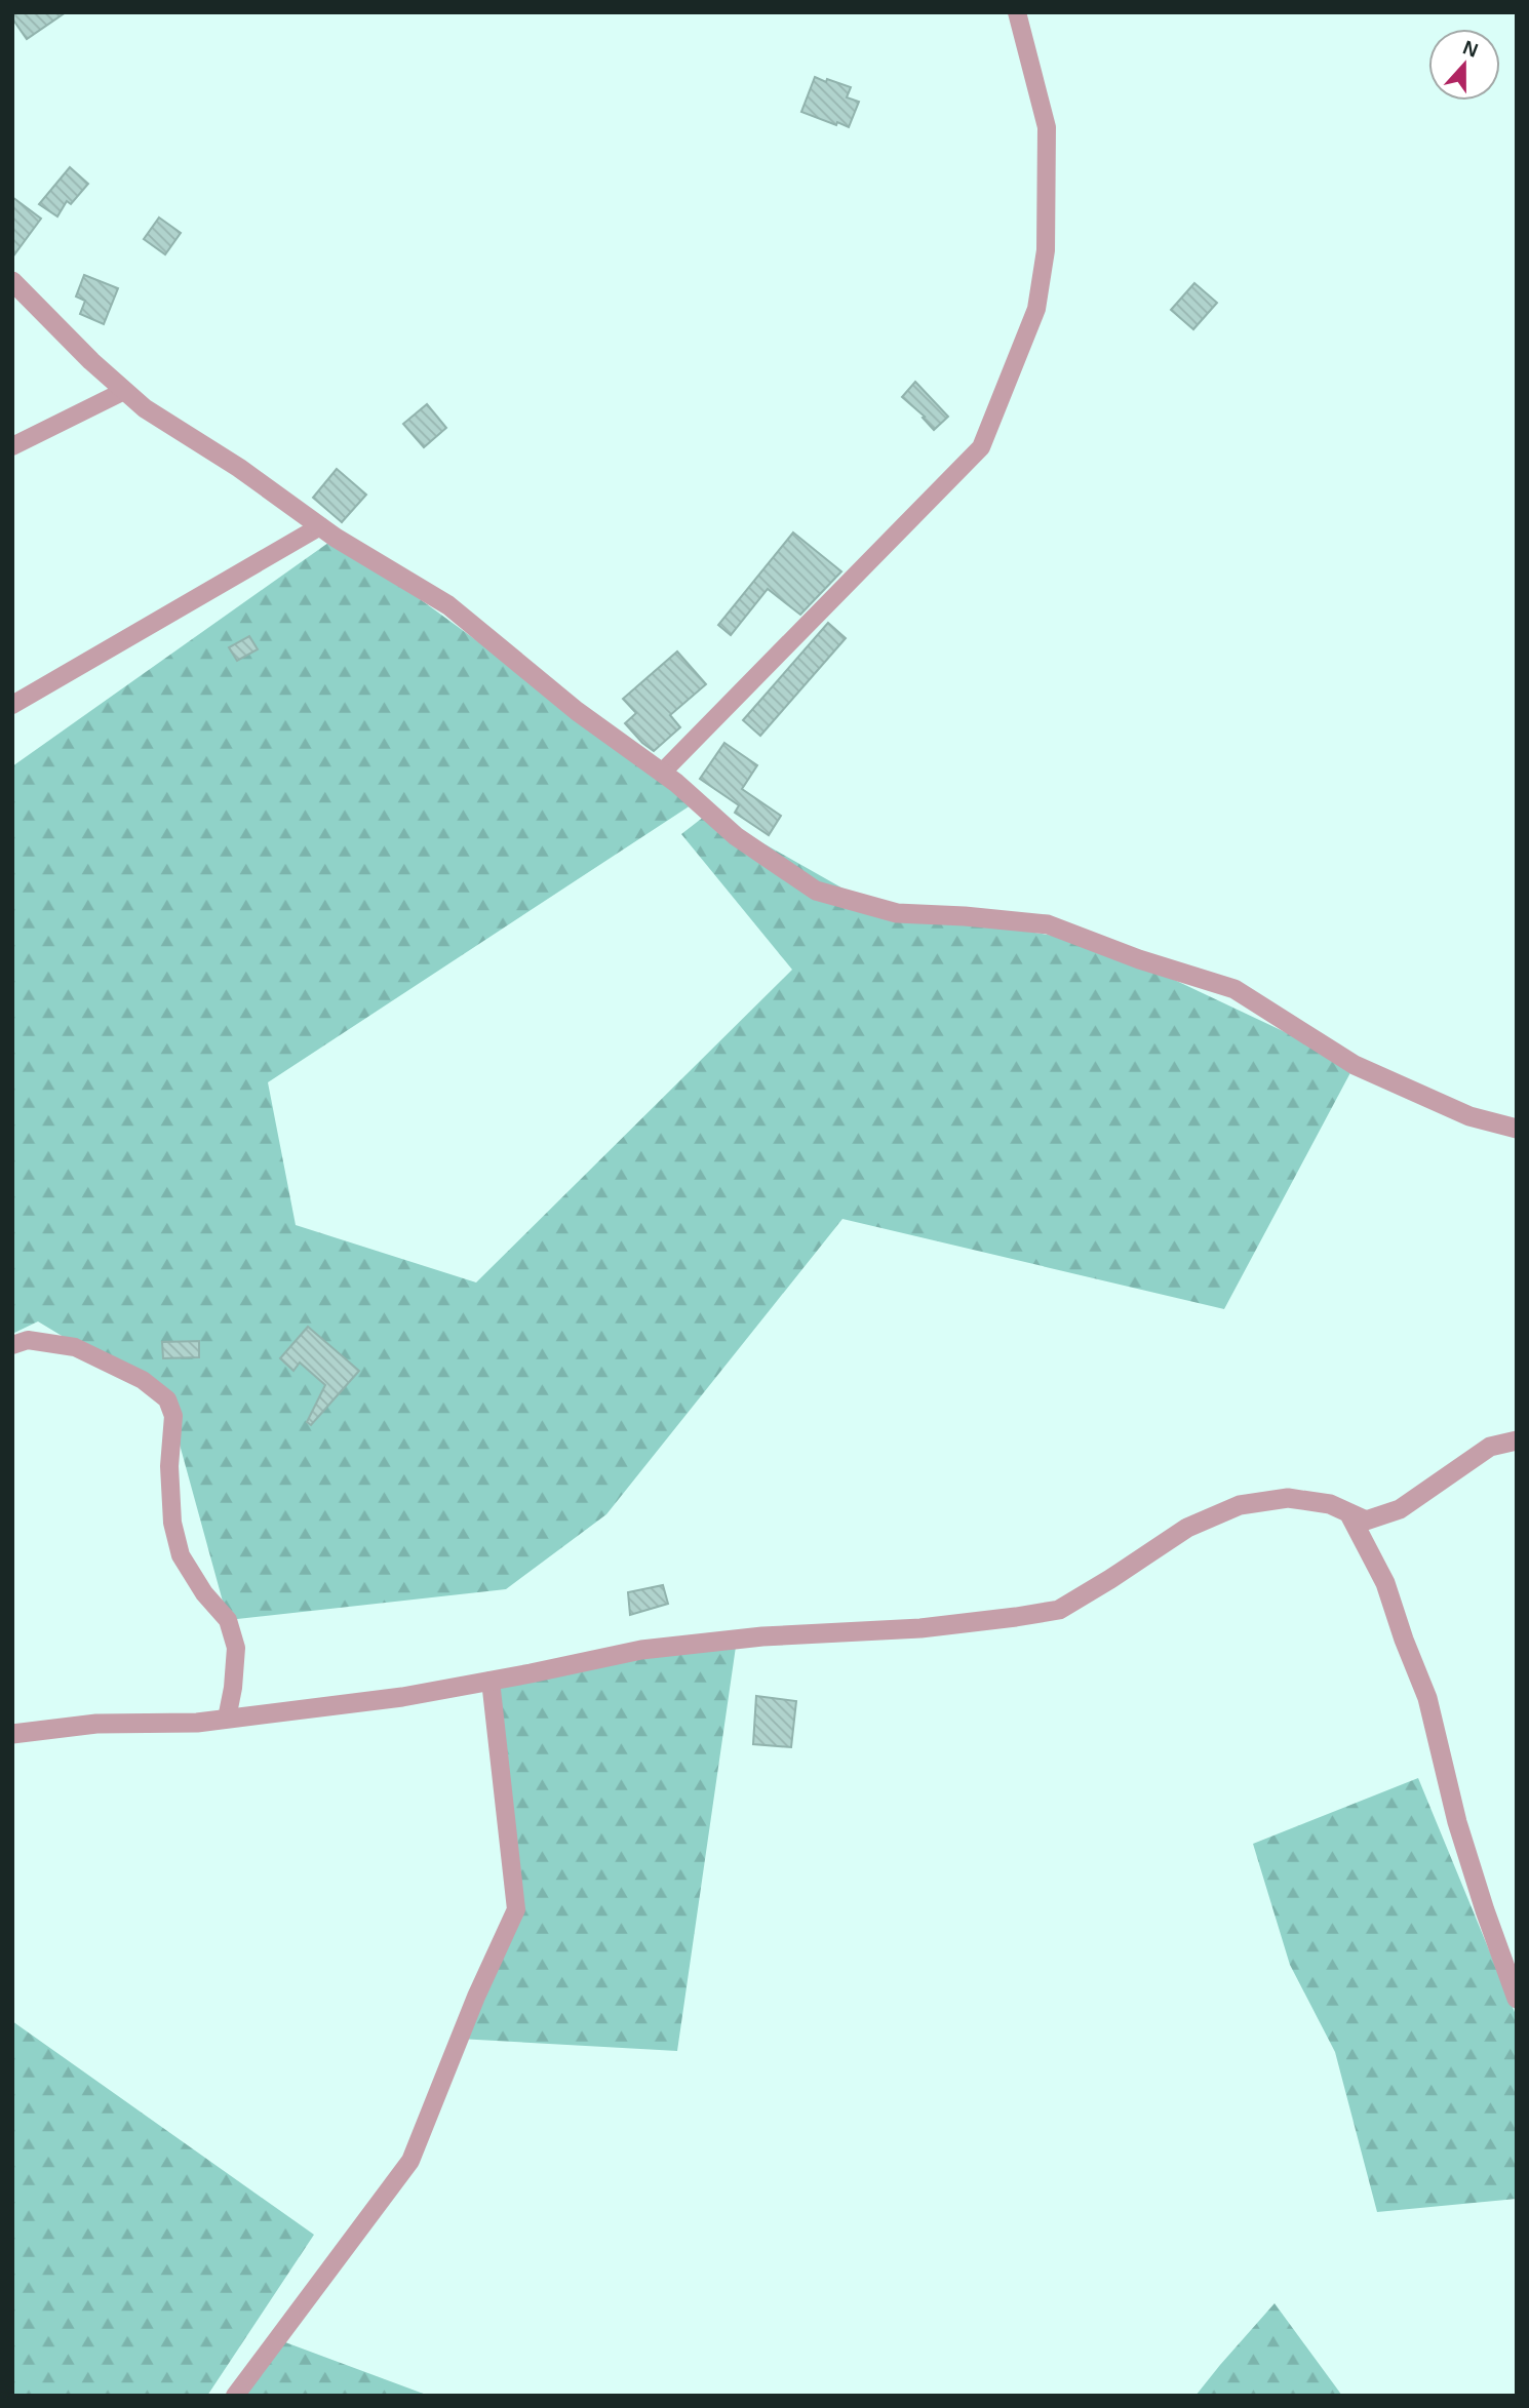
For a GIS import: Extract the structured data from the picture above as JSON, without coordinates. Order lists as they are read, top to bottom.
{
  "north": "top"
}
